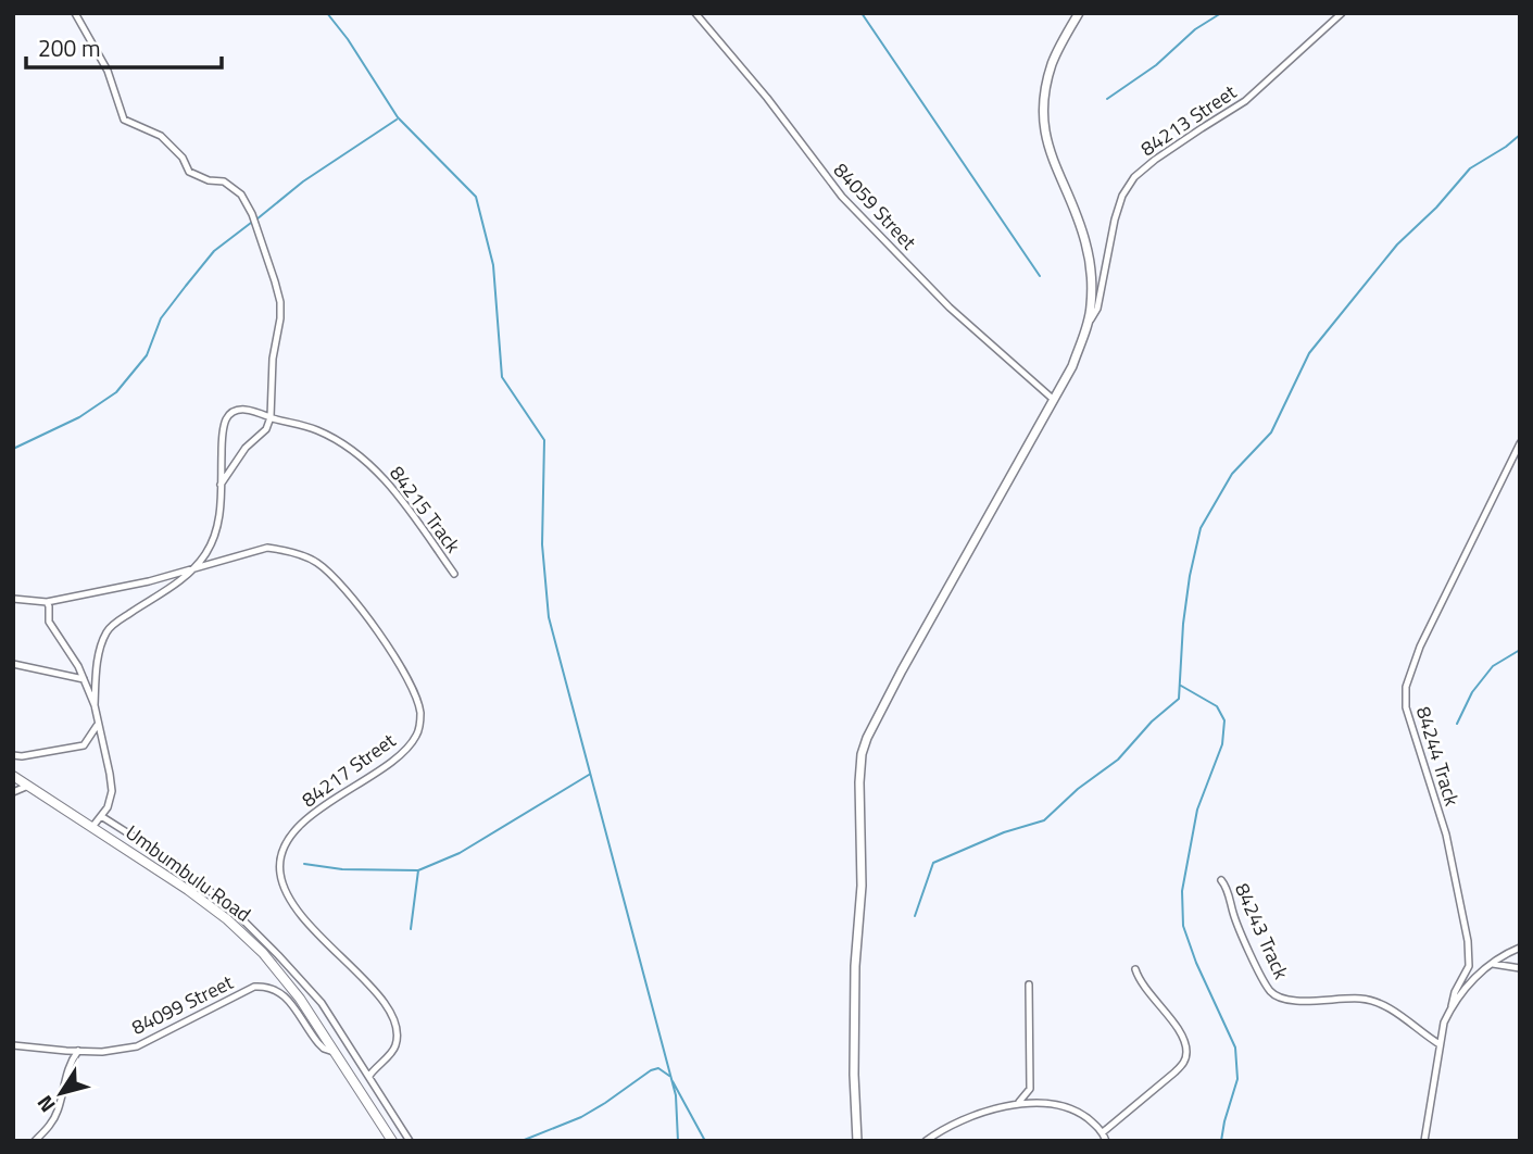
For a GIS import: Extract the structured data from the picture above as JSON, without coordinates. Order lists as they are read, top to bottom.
{
  "streets": {
    "main road": ["Umbumbulu Road"],
    "street": [
      "84213 Street",
      "84059 Street",
      "84215 Track",
      "84244 Track",
      "84217 Street",
      "84243 Track",
      "84099 Street"
    ]
  },
  "crossings": [
    ["84244 Track", "84243 Track"],
    ["Umbumbulu Road", "84099 Street"]
  ],
  "scale_bar": "200 m",
  "north": "bottom left"
}
